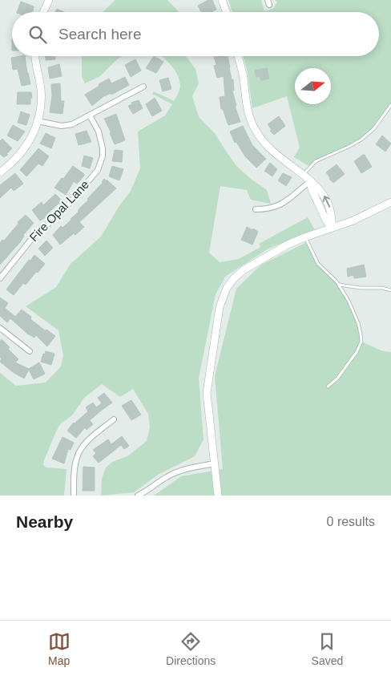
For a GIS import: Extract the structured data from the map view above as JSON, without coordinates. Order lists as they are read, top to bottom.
{
  "streets": {
    "street": ["Fire Opal Lane"]
  },
  "north": "right",
  "page": {
    "search": "Search here",
    "heading": ["Nearby", "0 results"],
    "nav": ["Map", "Directions", "Saved"]
  }
}
